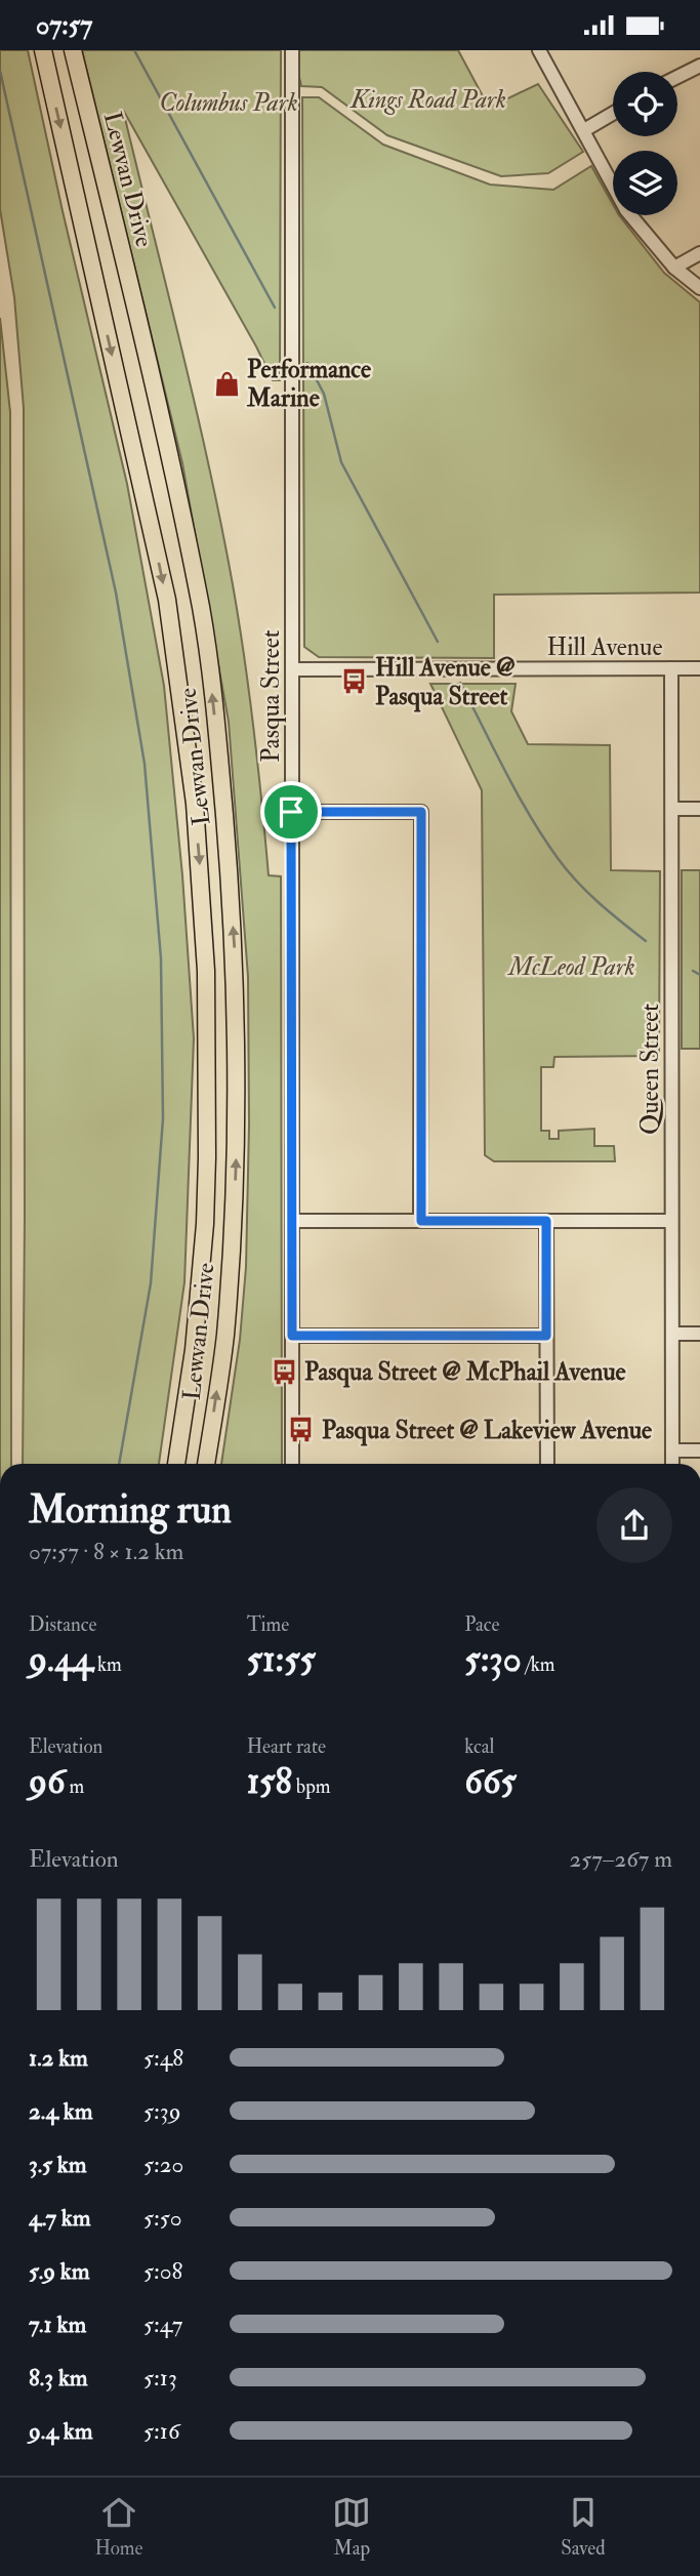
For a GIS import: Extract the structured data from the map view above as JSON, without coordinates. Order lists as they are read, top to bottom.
{
  "streets": {
    "main road": ["Lewvan Drive"],
    "street": ["Hill Avenue", "Pasqua Street", "Queen Street"]
  },
  "crossings": [
    ["Hill Avenue", "Pasqua Street"],
    ["Hill Avenue", "Queen Street"]
  ],
  "parks": ["Kings Road Park", "Columbus Park", "McLeod Park"],
  "places": {
    "shop": ["Performance Marine"],
    "bus stop": ["Hill Avenue @ Pasqua Street", "Pasqua Street @ McPhail Avenue", "Pasqua Street @ Lakeview Avenue"]
  },
  "page": {
    "status": "07:57",
    "heading": ["Morning run", "07:57 · 8 × 1.2 km"],
    "stats": [
      ["Distance", "9.44 km"],
      ["Time", "51:55"],
      ["Pace", "5:30 /km"],
      ["Elevation", "96 m"],
      ["Heart rate", "158 bpm"],
      ["kcal", "665"]
    ],
    "chart": ["Elevation", "257–267 m"],
    "list": [
      {
        "name": "1.2 km",
        "note": "5:48"
      },
      {
        "name": "2.4 km",
        "note": "5:39"
      },
      {
        "name": "3.5 km",
        "note": "5:20"
      },
      {
        "name": "4.7 km",
        "note": "5:50"
      },
      {
        "name": "5.9 km",
        "note": "5:08"
      },
      {
        "name": "7.1 km",
        "note": "5:47"
      },
      {
        "name": "8.3 km",
        "note": "5:13"
      },
      {
        "name": "9.4 km",
        "note": "5:16"
      }
    ],
    "tabs": ["Home", "Map", "Saved"]
  }
}
